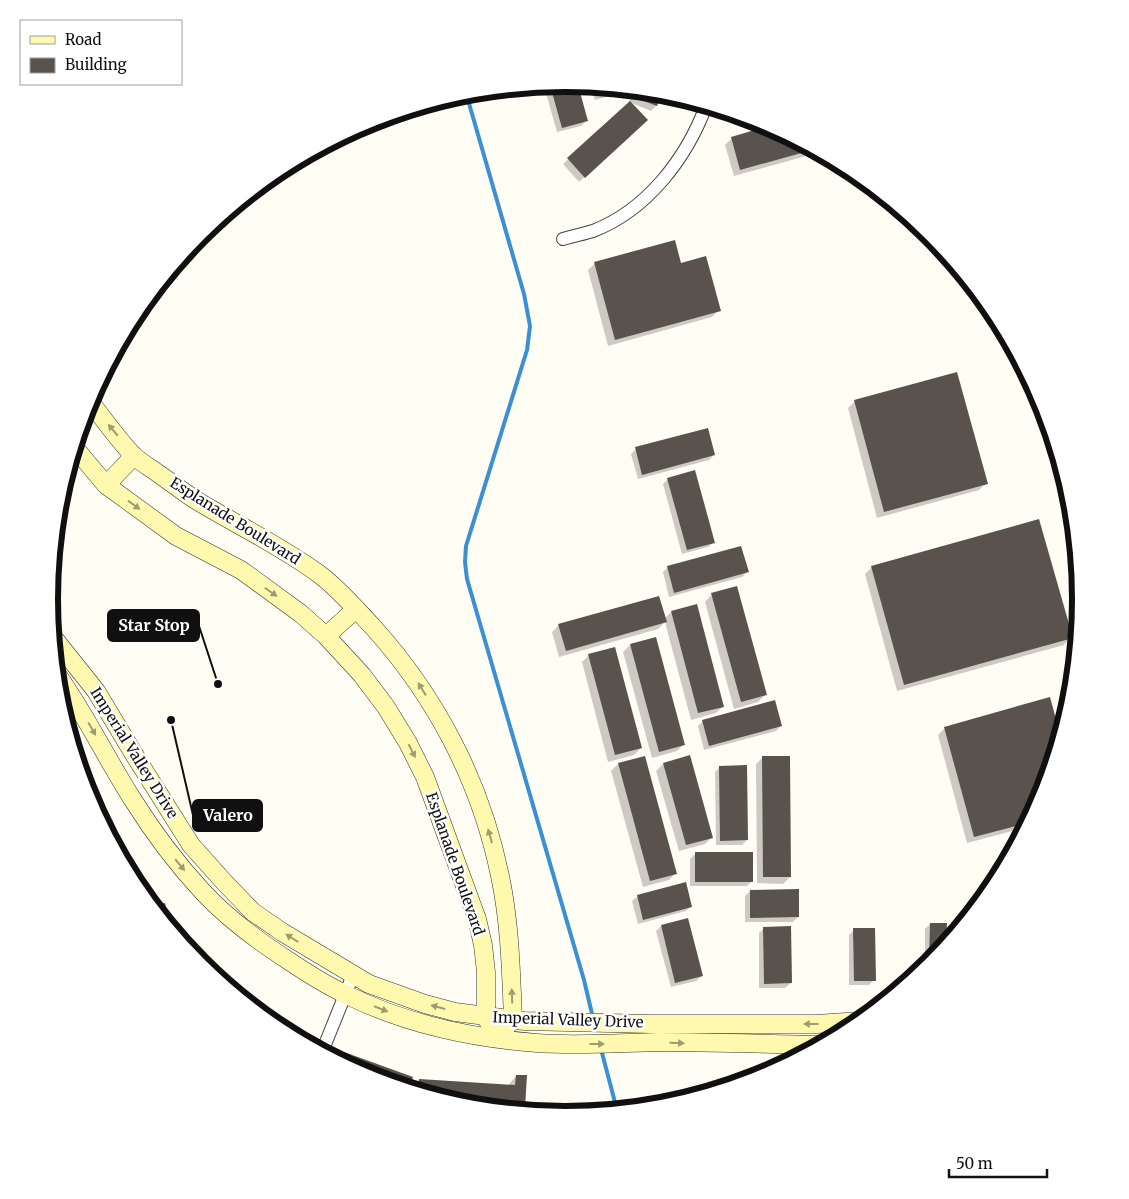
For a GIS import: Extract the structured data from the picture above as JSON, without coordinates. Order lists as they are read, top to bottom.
{
  "streets": {
    "main road": ["Esplanade Boulevard", "Imperial Valley Drive"]
  },
  "crossings": [
    ["Esplanade Boulevard", "Imperial Valley Drive"]
  ],
  "places": ["Star Stop", "Valero"],
  "legend": ["Road", "Building"],
  "scale_bar": "50 m"
}
